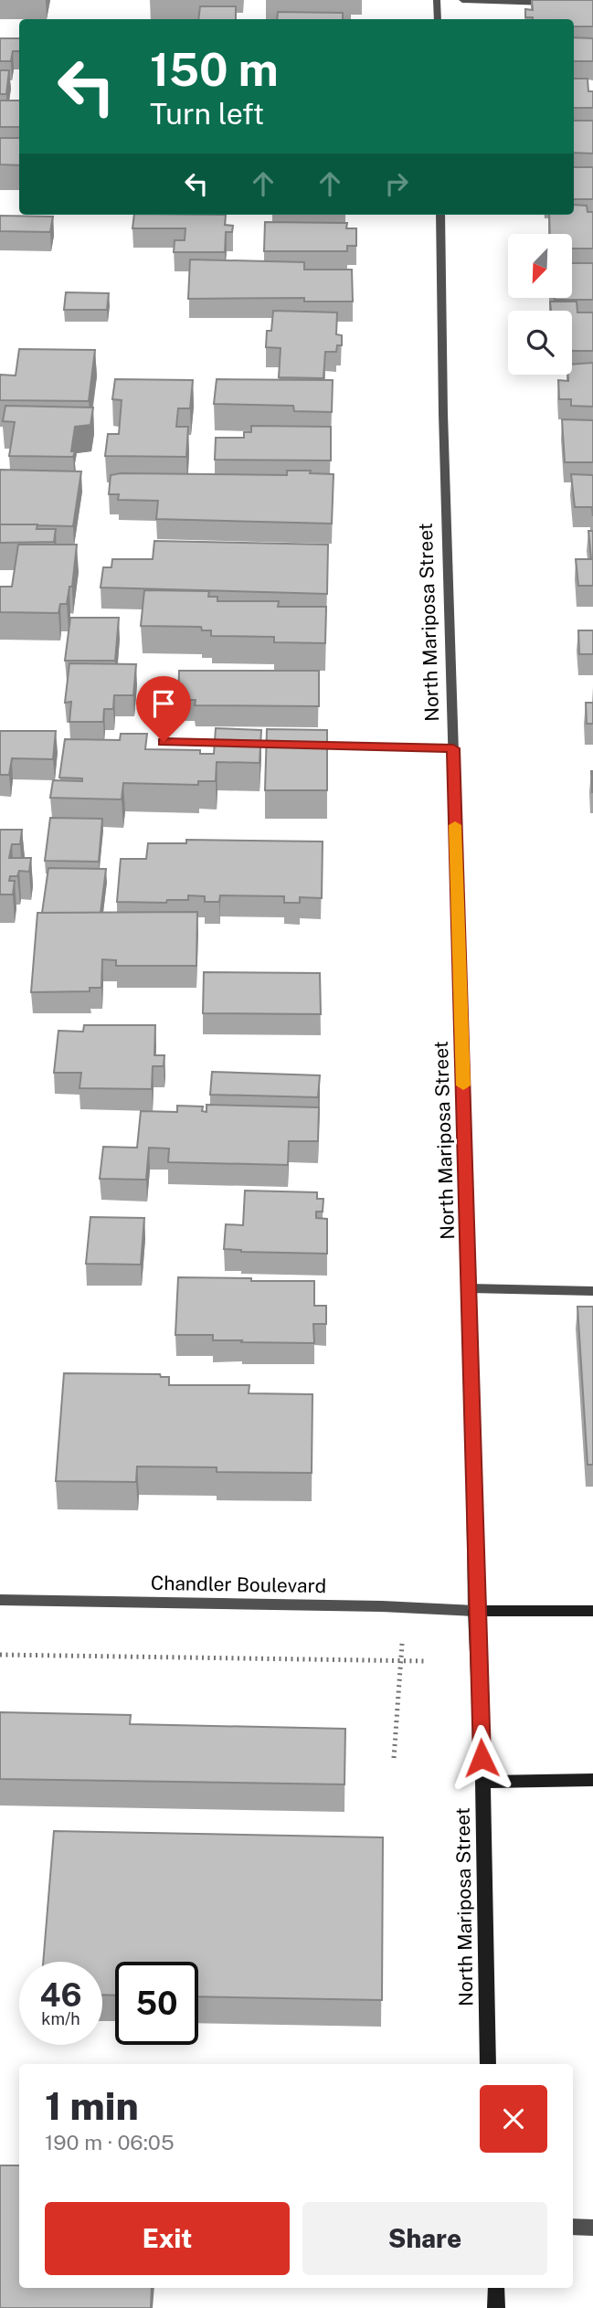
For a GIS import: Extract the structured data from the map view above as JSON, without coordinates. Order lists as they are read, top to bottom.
{
  "streets": {
    "main road": ["North Mariposa Street"],
    "street": ["Chandler Boulevard"]
  },
  "crossings": [
    ["North Mariposa Street", "Chandler Boulevard"]
  ],
  "north": "bottom left",
  "page": {
    "turn": ["150 m", "Turn left"],
    "speed": "46 km/h",
    "limit": "50",
    "heading": ["1 min", "190 m · 06:05"],
    "buttons": ["Exit", "Share"]
  }
}
